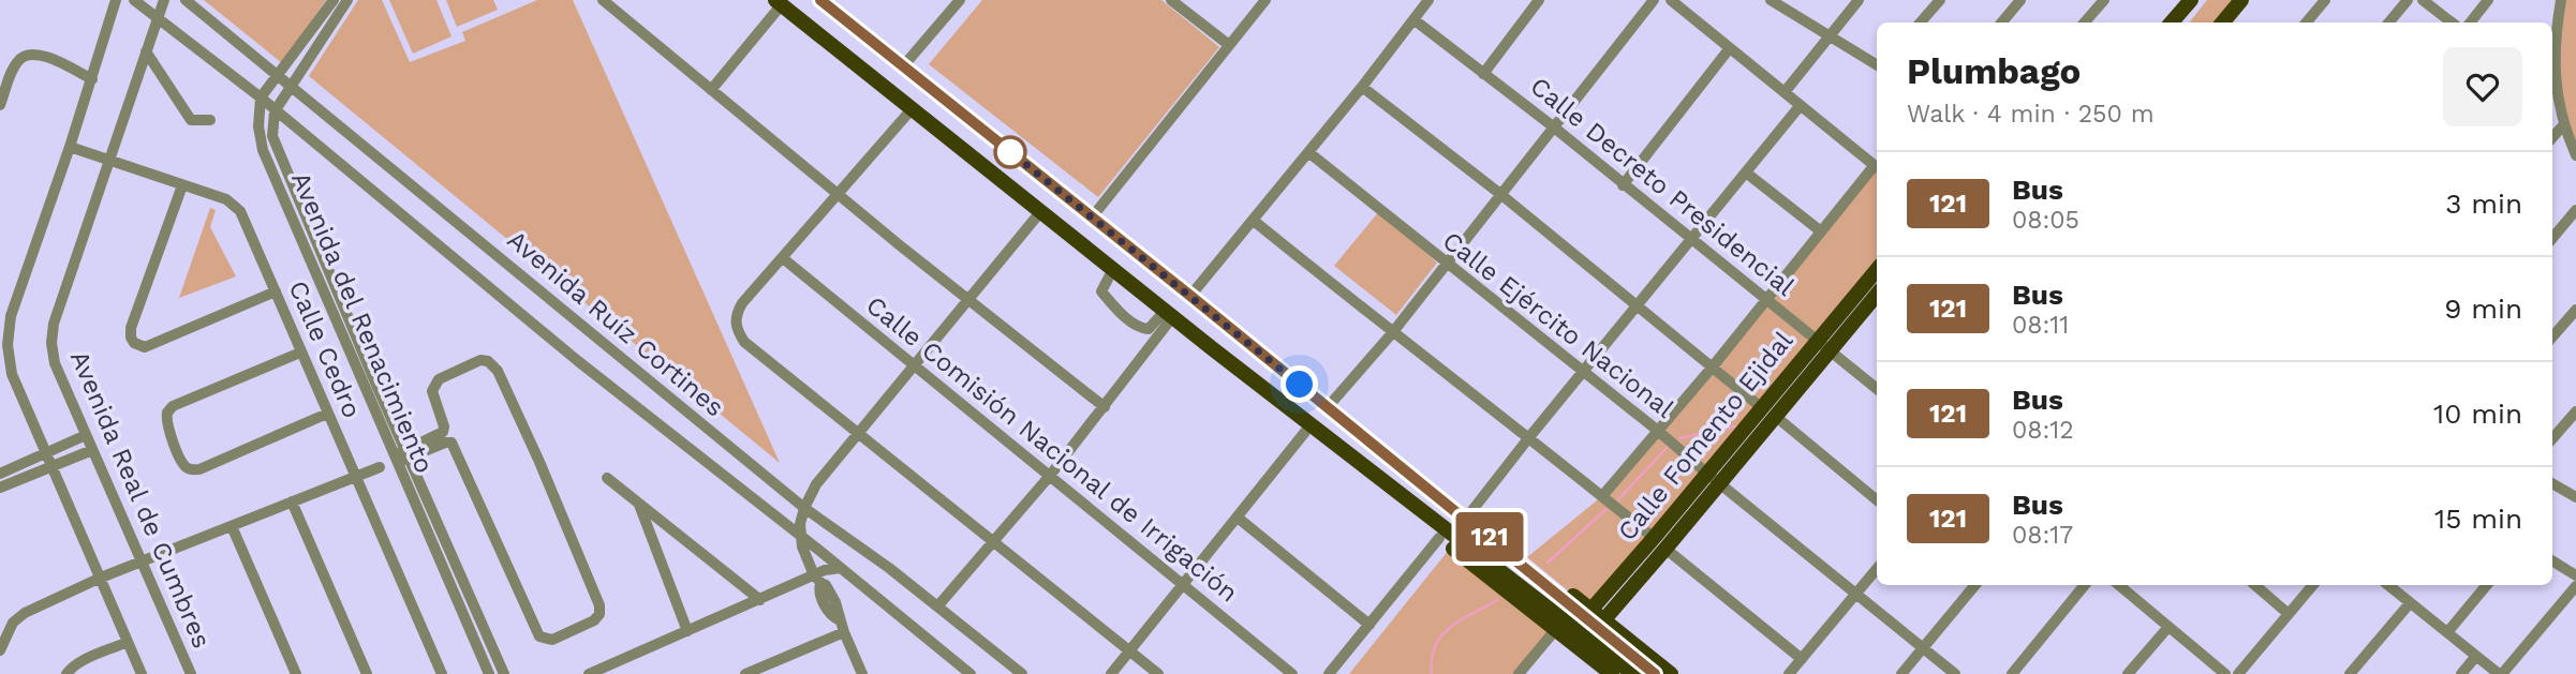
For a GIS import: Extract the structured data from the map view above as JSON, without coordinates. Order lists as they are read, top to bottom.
{
  "streets": {
    "main road": ["Calle Fomento Ejidal"],
    "street": [
      "Calle Decreto Presidencial",
      "Avenida del Renacimiento",
      "Avenida Ruíz Cortines",
      "Calle Ejército Nacional",
      "Calle Cedro",
      "Calle Comisión Nacional de Irrigación",
      "Avenida Real de Cumbres"
    ]
  },
  "crossings": [
    ["Calle Decreto Presidencial", "Calle Fomento Ejidal"],
    ["Avenida del Renacimiento", "Avenida Ruíz Cortines"],
    ["Avenida Ruíz Cortines", "Avenida Real de Cumbres"],
    ["Calle Ejército Nacional", "Calle Fomento Ejidal"],
    ["Calle Cedro", "Avenida Real de Cumbres"]
  ],
  "lines": ["bus line 121"],
  "page": {
    "on_map": "121",
    "heading": ["Plumbago", "Walk · 4 min · 250 m"],
    "list": [
      {
        "mark": "121",
        "name": "Bus",
        "note": "08:05",
        "value": "3 min"
      },
      {
        "mark": "121",
        "name": "Bus",
        "note": "08:11",
        "value": "9 min"
      },
      {
        "mark": "121",
        "name": "Bus",
        "note": "08:12",
        "value": "10 min"
      },
      {
        "mark": "121",
        "name": "Bus",
        "note": "08:17",
        "value": "15 min"
      }
    ]
  }
}
